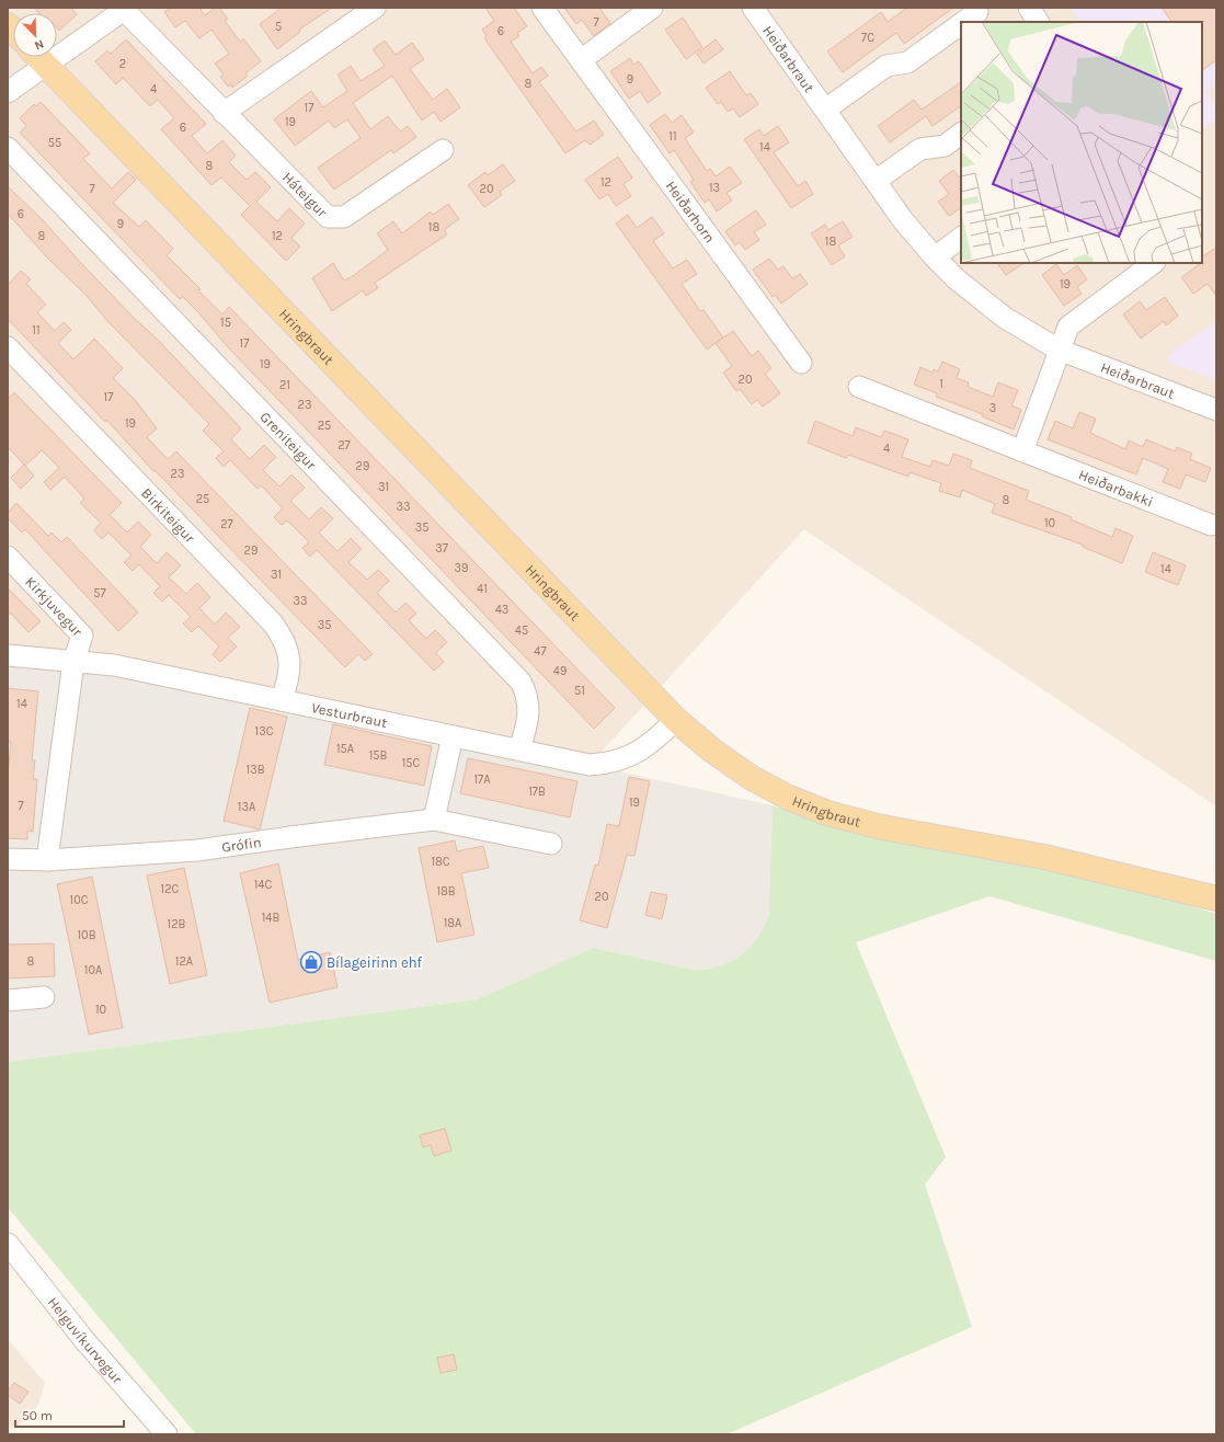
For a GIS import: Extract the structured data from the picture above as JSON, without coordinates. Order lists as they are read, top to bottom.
{
  "streets": {
    "main road": ["Hringbraut"],
    "street": [
      "Heiðarbraut",
      "Háteigur",
      "Heiðarhorn",
      "Greniteigur",
      "Heiðarbakki",
      "Birkiteigur",
      "Kirkjuvegur",
      "Vesturbraut",
      "Grófin",
      "Helguvíkurvegur"
    ]
  },
  "crossings": [
    ["Hringbraut", "Vesturbraut"],
    ["Greniteigur", "Vesturbraut"],
    ["Birkiteigur", "Vesturbraut"],
    ["Kirkjuvegur", "Vesturbraut"]
  ],
  "places": {
    "shop": ["Bílageirinn ehf"]
  },
  "house_numbers": [
    "7",
    "5",
    "6",
    "7C",
    "2",
    "9",
    "8",
    "4",
    "17",
    "19",
    "6",
    "11",
    "55",
    "14",
    "8",
    "12",
    "13",
    "7",
    "20",
    "6",
    "9",
    "18",
    "8",
    "12",
    "18",
    "19",
    "15",
    "11",
    "17",
    "19",
    "20",
    "1",
    "21",
    "17",
    "23",
    "3",
    "19",
    "25",
    "27",
    "4",
    "29",
    "23",
    "31",
    "25",
    "8",
    "33",
    "10",
    "27",
    "35",
    "37",
    "29",
    "39",
    "14",
    "31",
    "41",
    "57",
    "33",
    "43",
    "35",
    "45",
    "47",
    "49",
    "51",
    "14",
    "13C",
    "15A",
    "15B",
    "15C",
    "13B",
    "17A",
    "17B",
    "19",
    "7",
    "13A",
    "18C",
    "14C",
    "12C",
    "18B",
    "20",
    "10C",
    "14B",
    "18A",
    "12B",
    "10B",
    "8",
    "12A",
    "10A",
    "10"
  ],
  "scale_bar": "50 m",
  "north": "bottom right"
}
